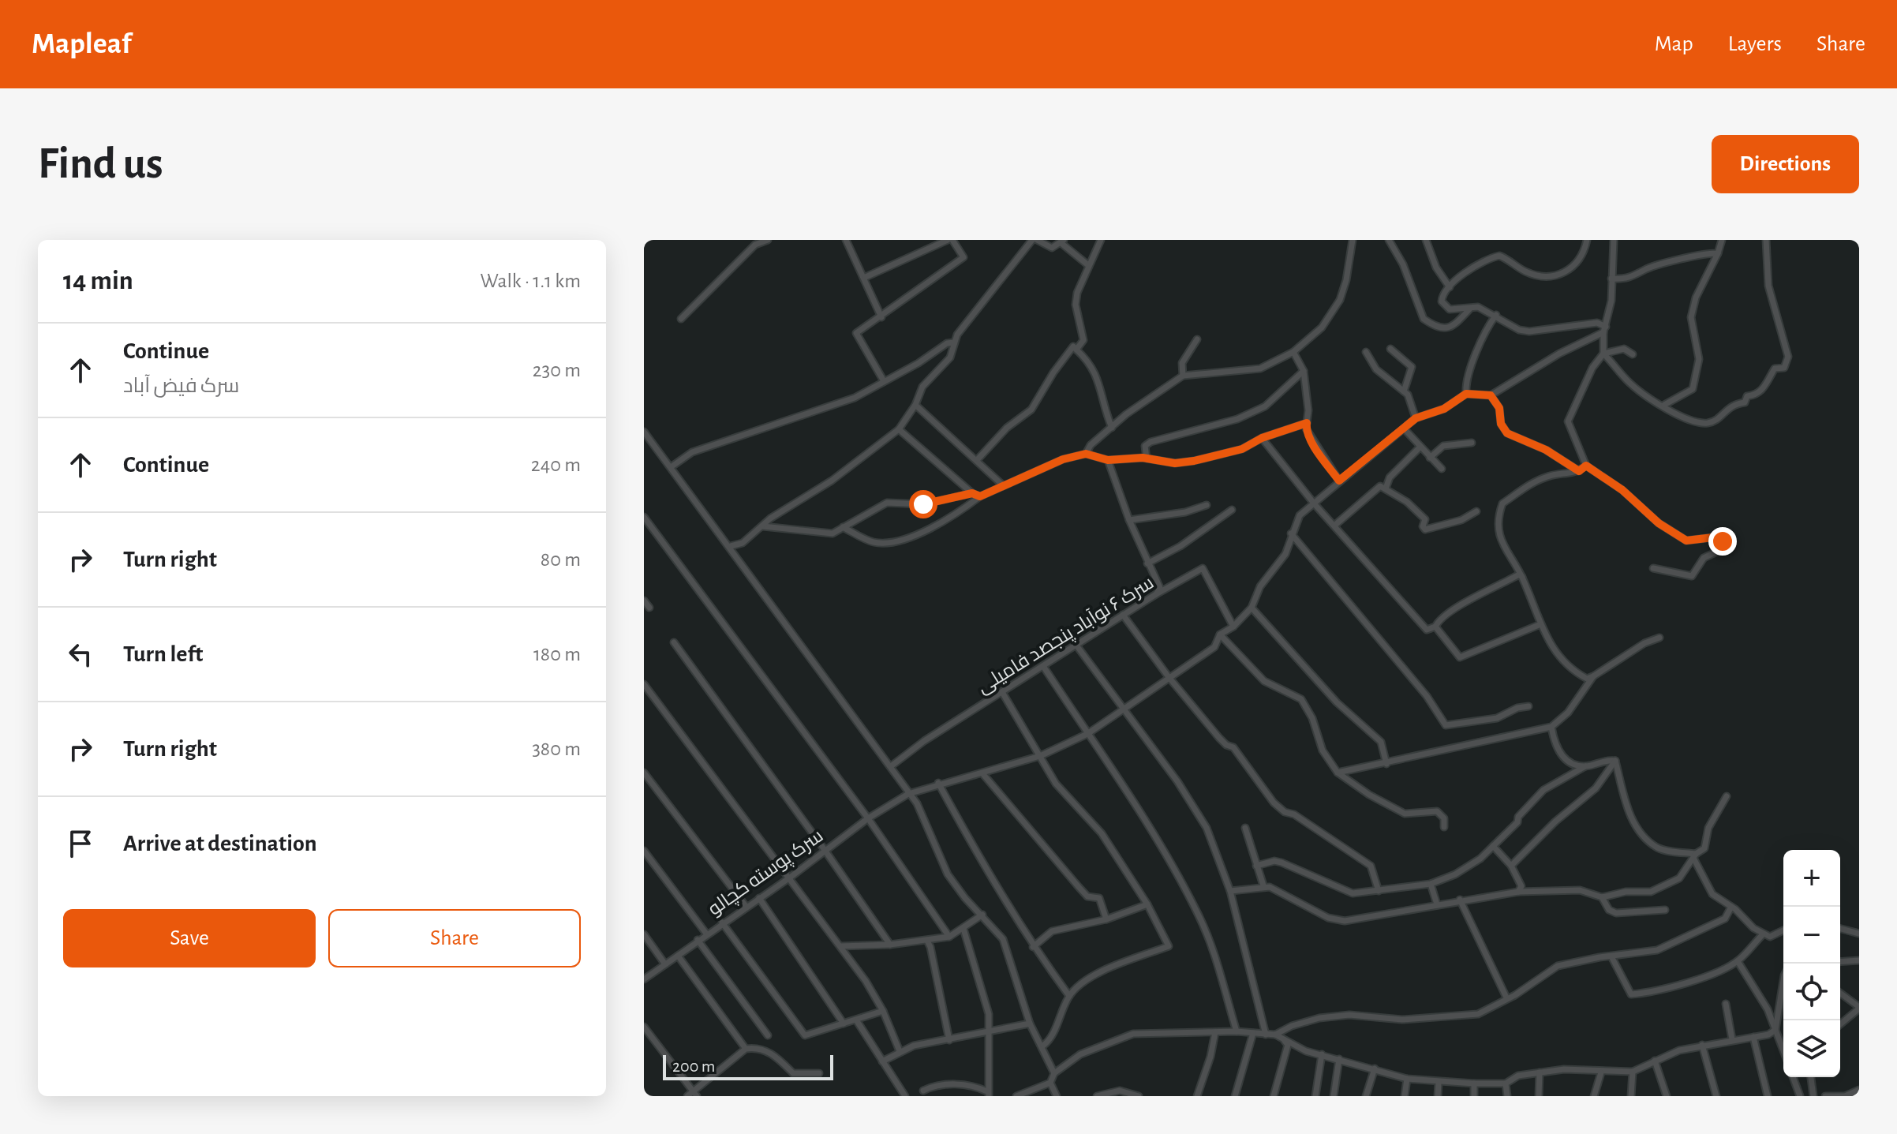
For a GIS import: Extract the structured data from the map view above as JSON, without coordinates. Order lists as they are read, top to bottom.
{
  "streets": {
    "street": ["سرک ۶ نوآباد پنجصد فامیلی", "سرک پوسته کچالو"]
  },
  "crossings": [
    ["سرک ۶ نوآباد پنجصد فامیلی", "سرک پوسته کچالو"]
  ],
  "scale_bar": "200 m",
  "page": {
    "header": "Mapleaf",
    "nav": ["Map", "Layers", "Share"],
    "buttons": [
      "Directions",
      ["Save", "Share"]
    ],
    "title": "Find us",
    "heading": ["14 min", "Walk · 1.1 km"],
    "list": [
      ["Continue", "سرک فيض آباد", "230 m"],
      ["Continue", "240 m"],
      ["Turn right", "80 m"],
      ["Turn left", "180 m"],
      ["Turn right", "380 m"],
      "Arrive at destination"
    ],
    "map_buttons": ["+", "−"],
    "scale": "200 m"
  }
}
